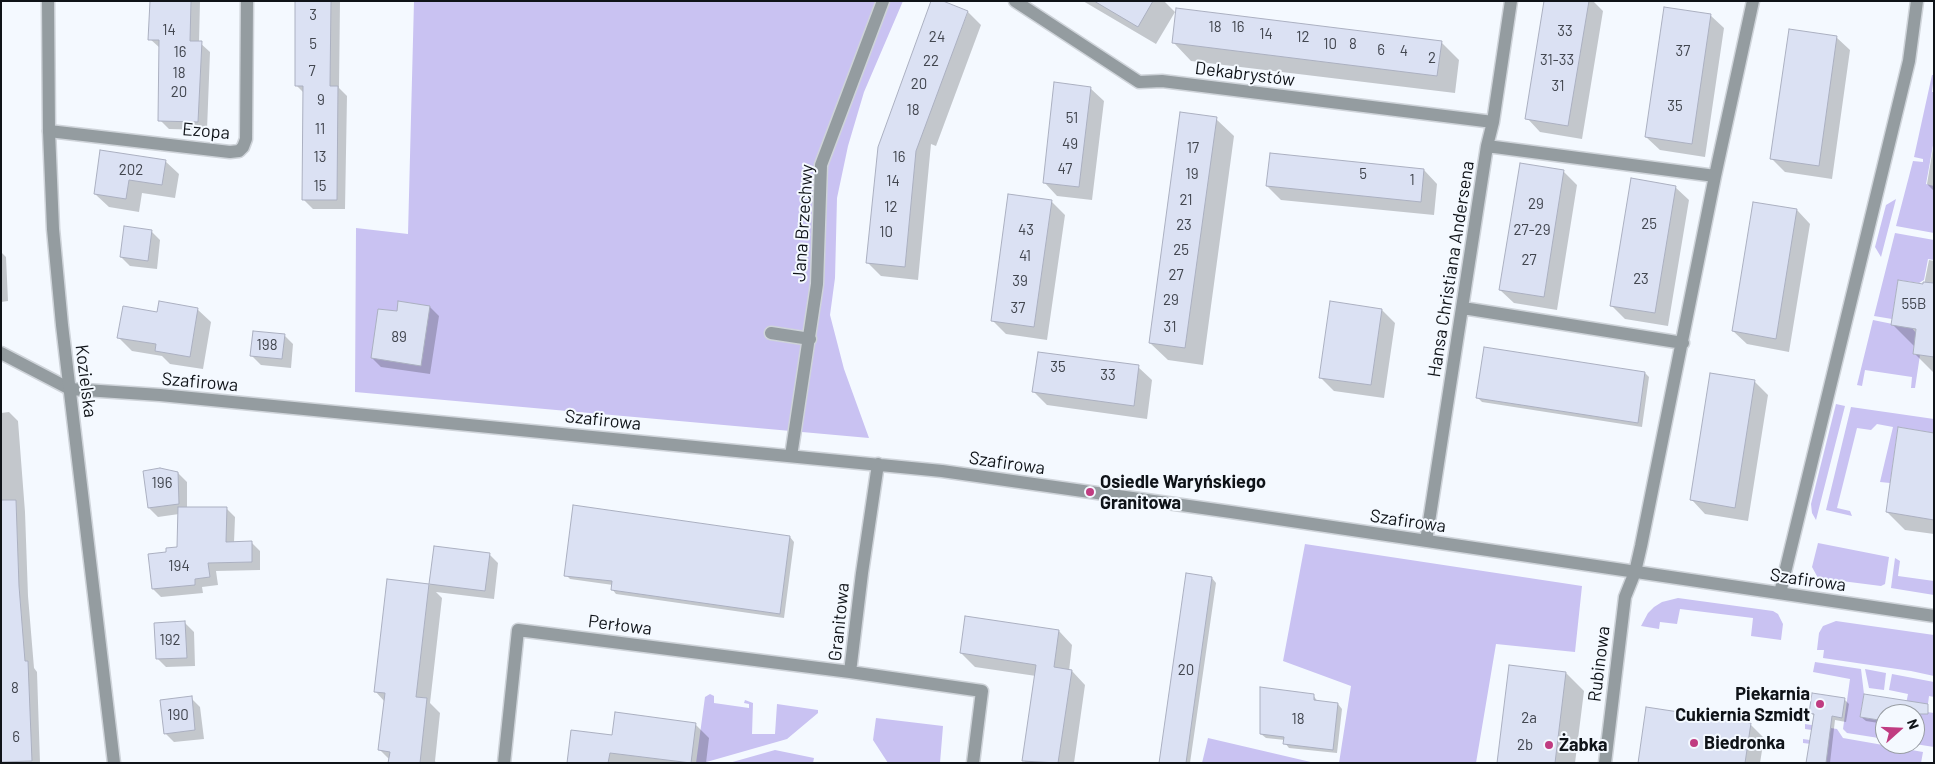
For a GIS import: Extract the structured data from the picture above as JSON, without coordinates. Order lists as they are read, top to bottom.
{
  "streets": {
    "street": [
      "Dekabrystów",
      "Ezopa",
      "Jana Brzechwy",
      "Hansa Christiana Andersena",
      "Kozielska",
      "Szafirowa",
      "Granitowa",
      "Perłowa",
      "Rubinowa"
    ]
  },
  "crossings": [
    ["Dekabrystów", "Hansa Christiana Andersena"],
    ["Ezopa", "Kozielska"],
    ["Jana Brzechwy", "Szafirowa"],
    ["Hansa Christiana Andersena", "Szafirowa"],
    ["Kozielska", "Szafirowa"],
    ["Szafirowa", "Granitowa"],
    ["Szafirowa", "Rubinowa"],
    ["Granitowa", "Perłowa"]
  ],
  "places": [
    "Osiedle Waryńskiego Granitowa",
    "Piekarnia Cukiernia Szmidt",
    "Biedronka",
    "Żabka"
  ],
  "house_numbers": [
    "3",
    "18",
    "16",
    "14",
    "33",
    "14",
    "24",
    "12",
    "5",
    "10",
    "8",
    "6",
    "4",
    "37",
    "16",
    "2",
    "31-33",
    "22",
    "7",
    "18",
    "20",
    "31",
    "20",
    "9",
    "35",
    "18",
    "51",
    "11",
    "49",
    "17",
    "13",
    "16",
    "47",
    "202",
    "19",
    "5",
    "1",
    "14",
    "15",
    "21",
    "29",
    "12",
    "25",
    "23",
    "43",
    "27-29",
    "10",
    "25",
    "41",
    "27",
    "27",
    "23",
    "39",
    "29",
    "55B",
    "37",
    "31",
    "89",
    "198",
    "35",
    "33",
    "196",
    "194",
    "192",
    "20",
    "8",
    "190",
    "2a",
    "18",
    "6",
    "2b"
  ],
  "north": "right"
}
